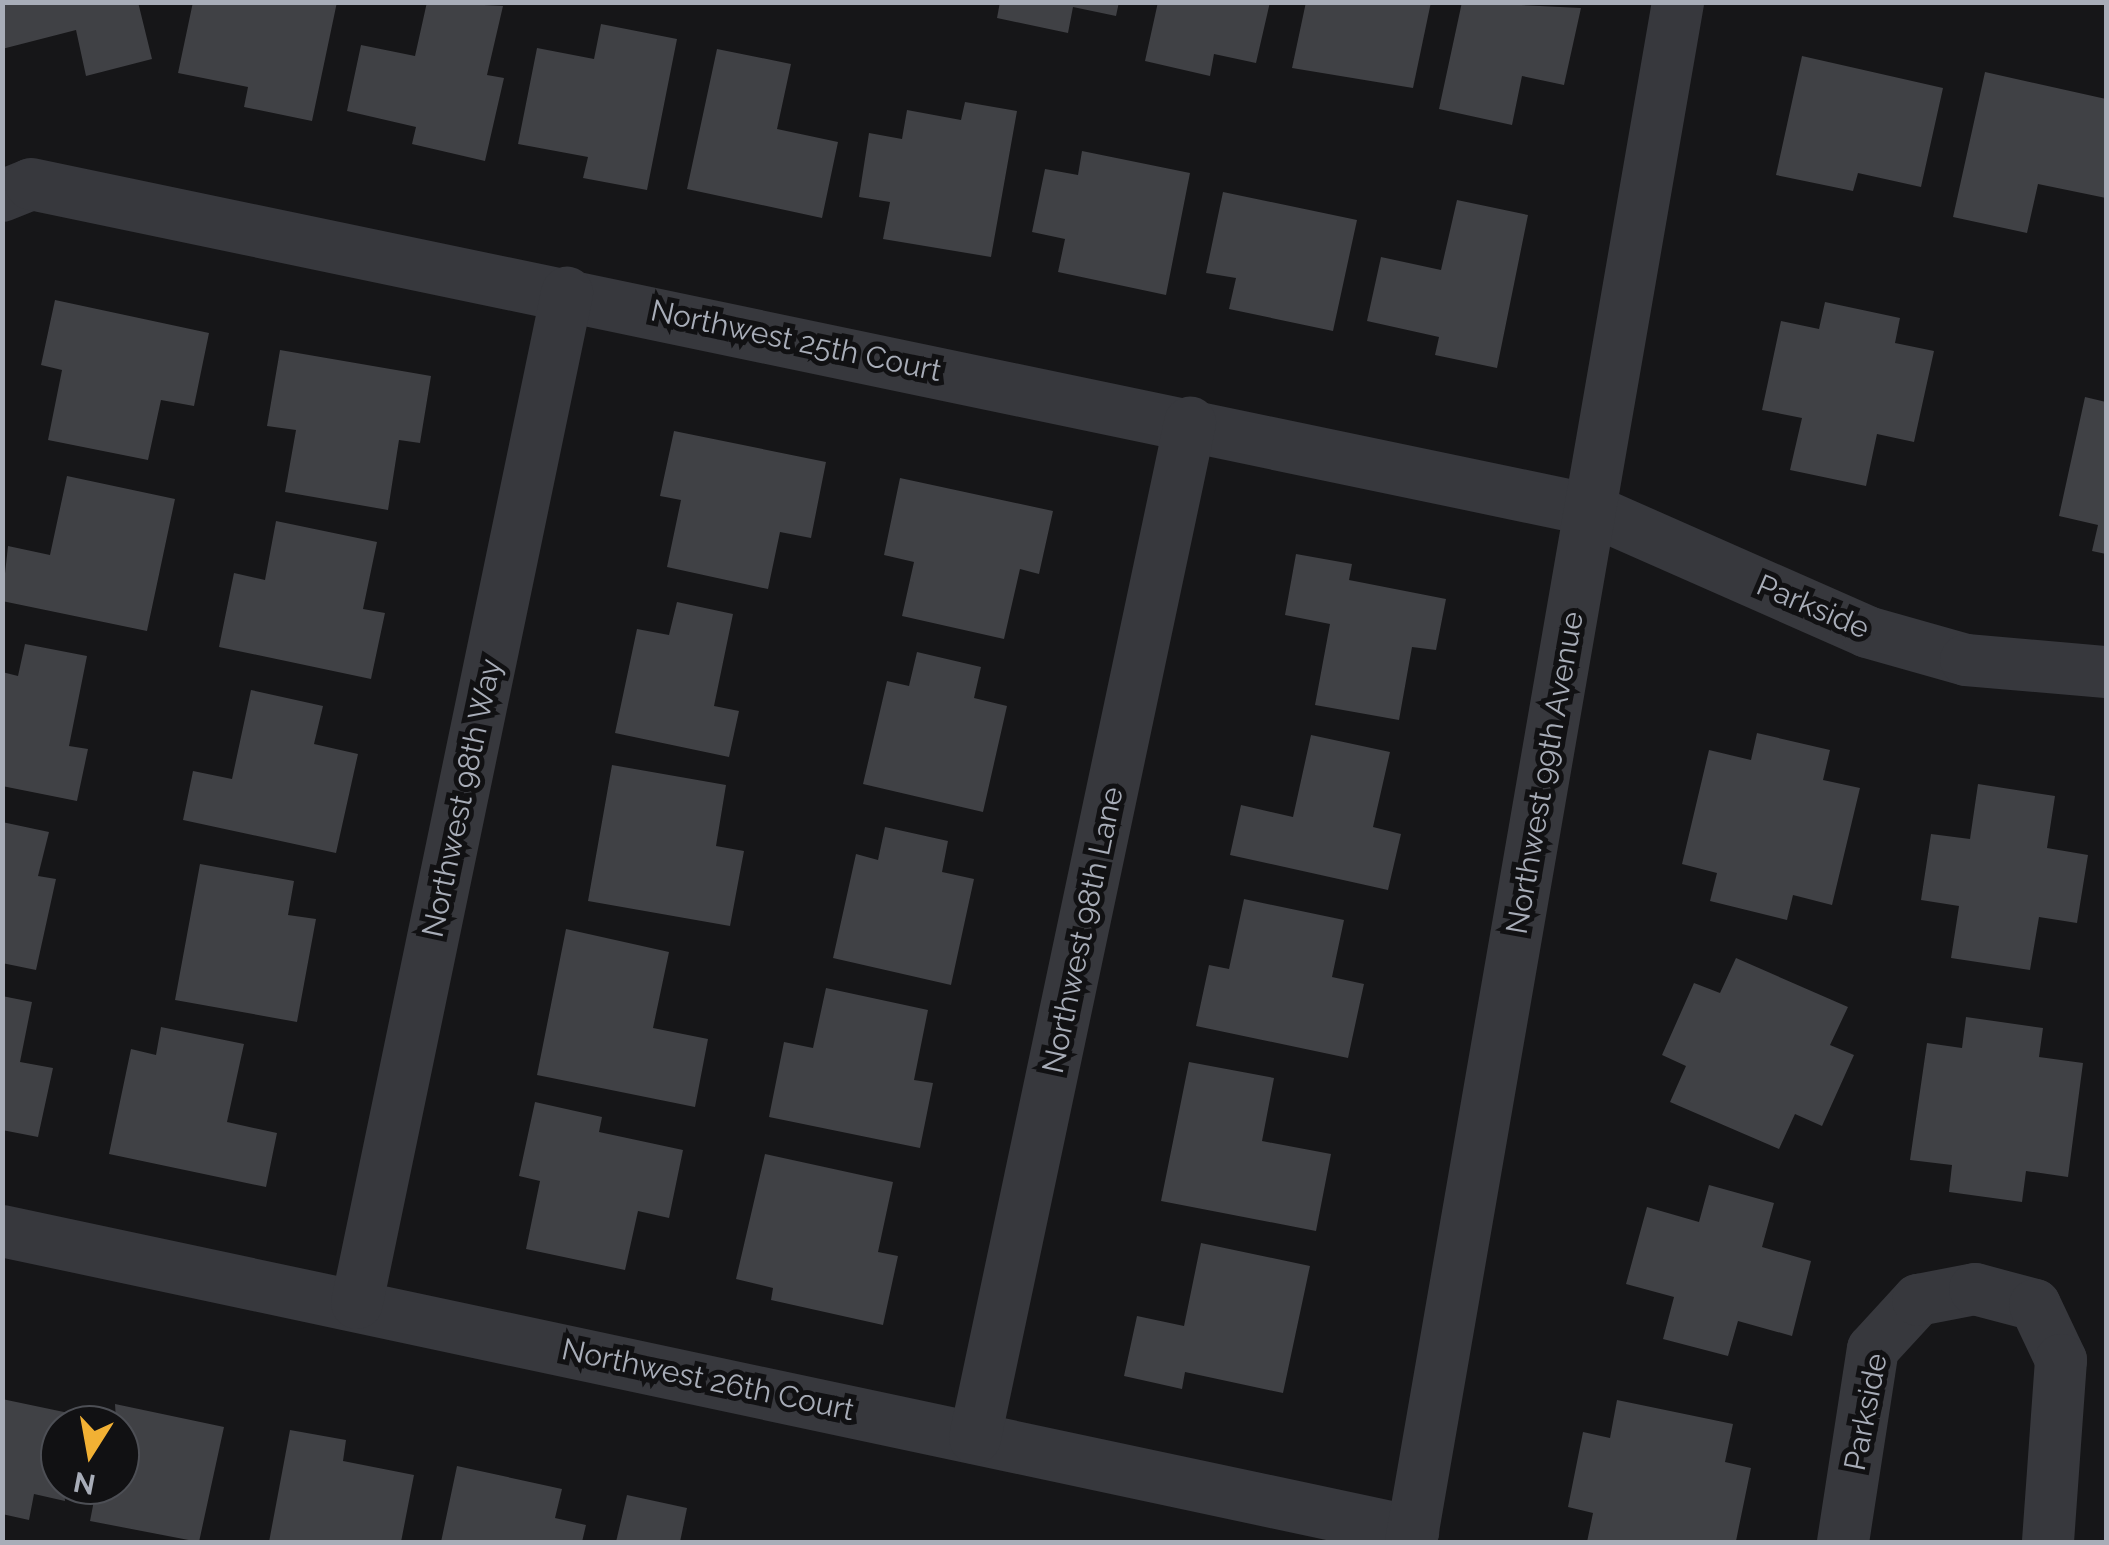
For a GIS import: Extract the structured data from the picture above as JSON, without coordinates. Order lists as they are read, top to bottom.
{
  "streets": {
    "street": [
      "Northwest 25th Court",
      "Parkside",
      "Northwest 99th Avenue",
      "Northwest 98th Way",
      "Northwest 98th Lane",
      "Northwest 26th Court"
    ]
  },
  "crossings": [
    ["Northwest 25th Court", "Parkside"],
    ["Northwest 25th Court", "Northwest 99th Avenue"],
    ["Northwest 25th Court", "Northwest 98th Way"],
    ["Northwest 25th Court", "Northwest 98th Lane"],
    ["Parkside", "Northwest 99th Avenue"],
    ["Northwest 99th Avenue", "Northwest 26th Court"],
    ["Northwest 98th Way", "Northwest 26th Court"],
    ["Northwest 98th Lane", "Northwest 26th Court"]
  ],
  "north": "bottom"
}
